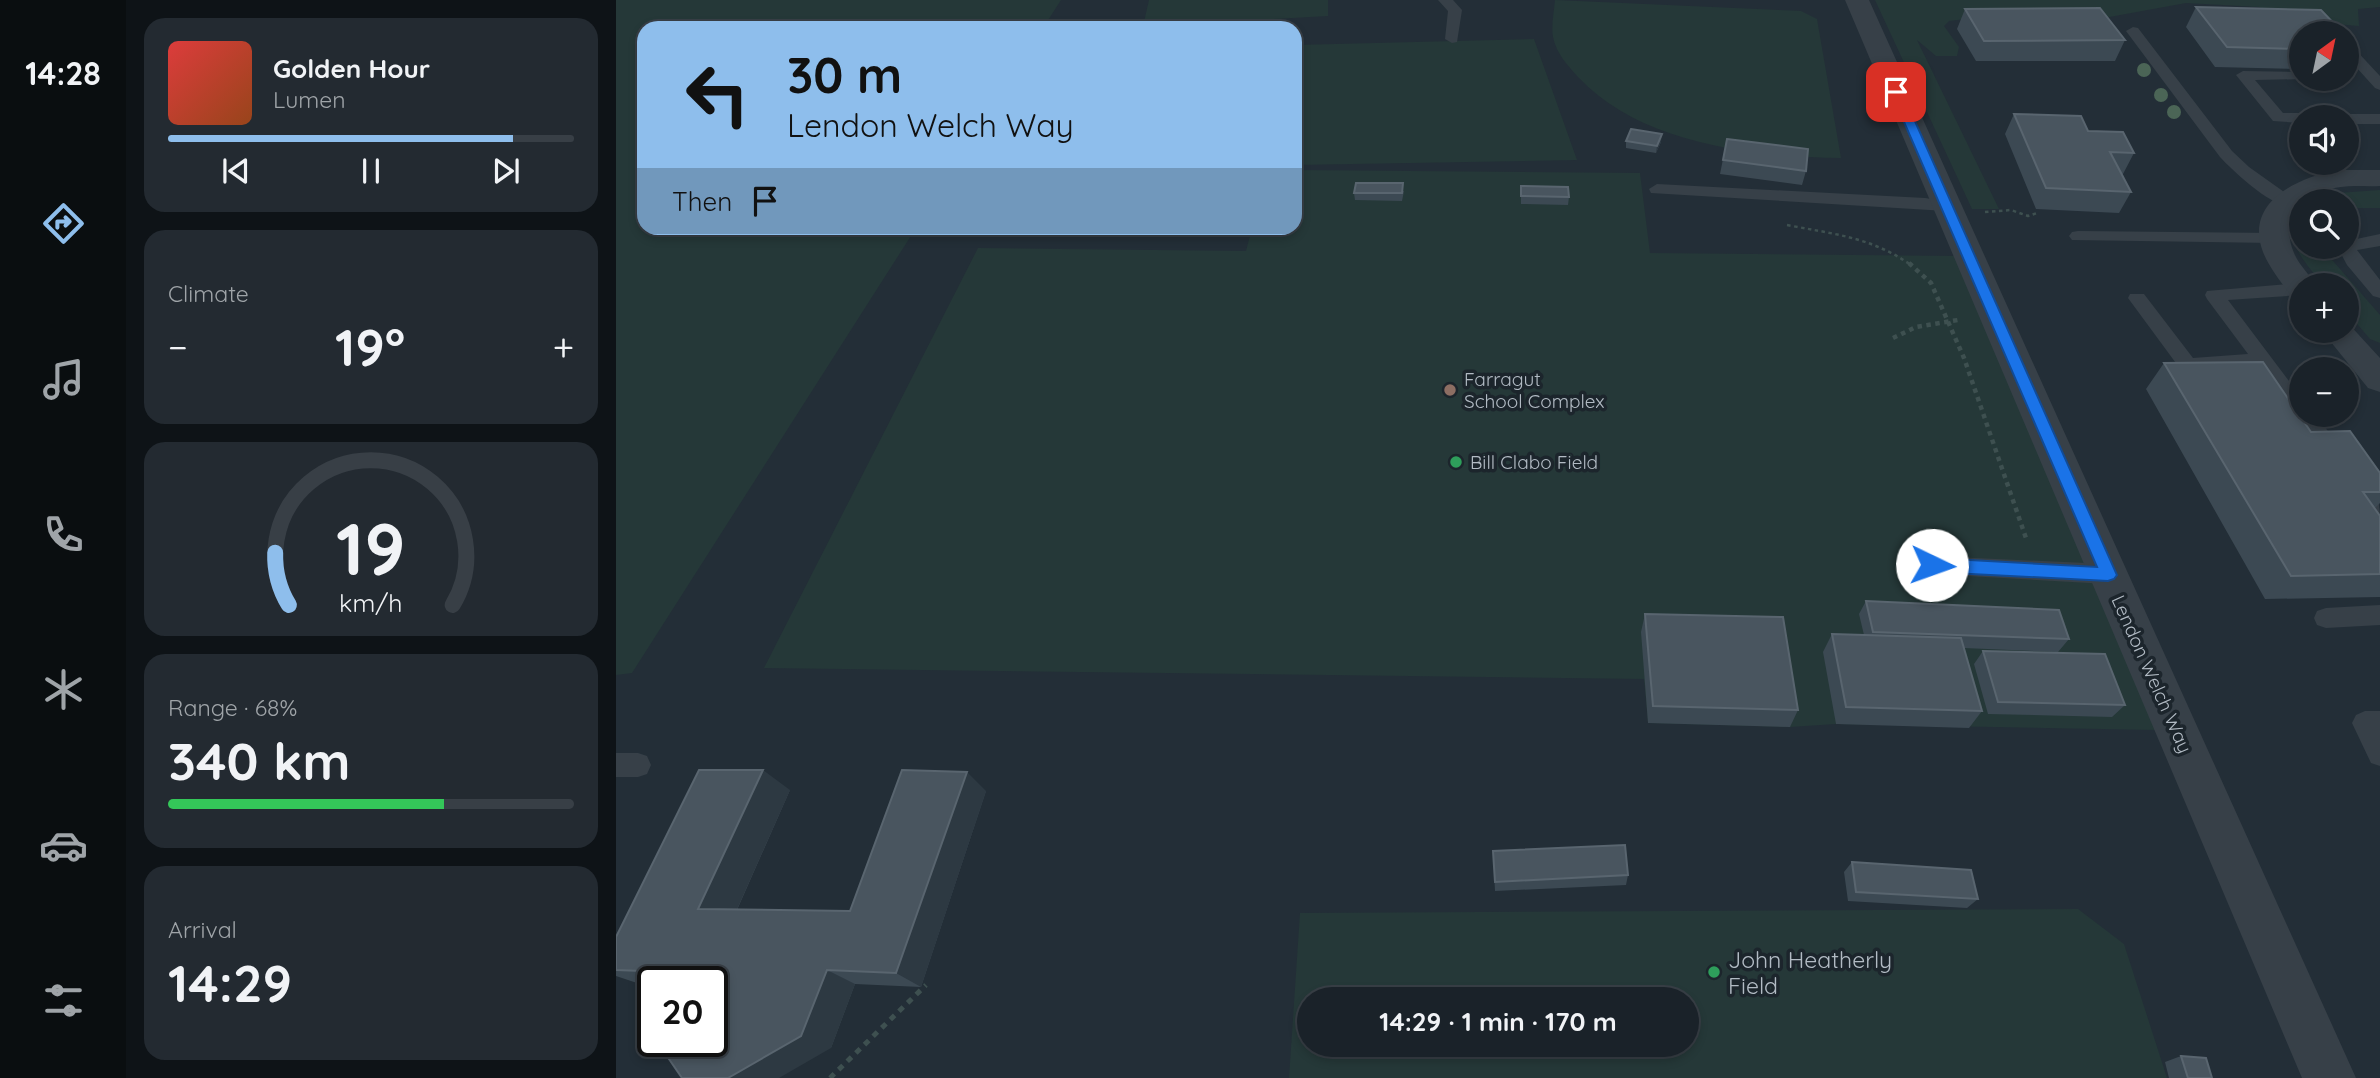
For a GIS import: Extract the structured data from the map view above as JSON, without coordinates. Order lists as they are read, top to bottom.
{
  "streets": {
    "street": ["Lendon Welch Way"]
  },
  "places": ["Farragut School Complex", "Bill Clabo Field", "John Heatherly Field"],
  "north": "top right",
  "page": {
    "tabs": "14:28",
    "map_buttons": ["+", "−"],
    "turn": ["30 m", "Lendon Welch Way"],
    "song": ["Golden Hour", "Lumen"],
    "then": "Then",
    "tile": [
      "Climate",
      ["Range · 68%", "340 km"],
      ["Arrival", "14:29"]
    ],
    "heat": ["−", "19°", "+"],
    "limit": "20",
    "trip": "14:29 · 1 min · 170 m",
    "gauge": ["19", "km/h"]
  }
}
